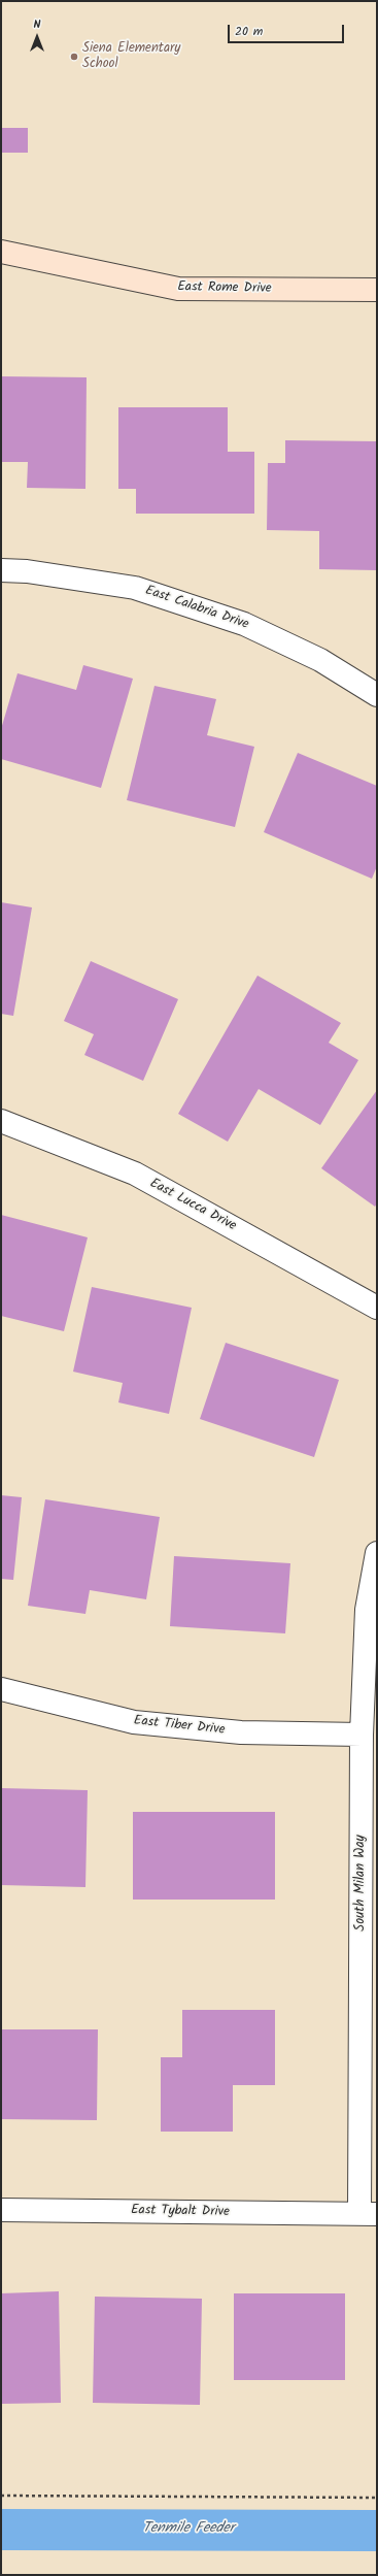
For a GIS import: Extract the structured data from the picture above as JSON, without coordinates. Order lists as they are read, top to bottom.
{
  "streets": {
    "street": [
      "East Rome Drive",
      "East Calabria Drive",
      "East Lucca Drive",
      "East Tiber Drive",
      "South Milan Way",
      "East Tybalt Drive"
    ]
  },
  "crossings": [
    ["East Tiber Drive", "South Milan Way"],
    ["South Milan Way", "East Tybalt Drive"]
  ],
  "water": ["Tenmile Feeder"],
  "places": ["Siena Elementary School"],
  "scale_bar": "20 m",
  "north": "top"
}
